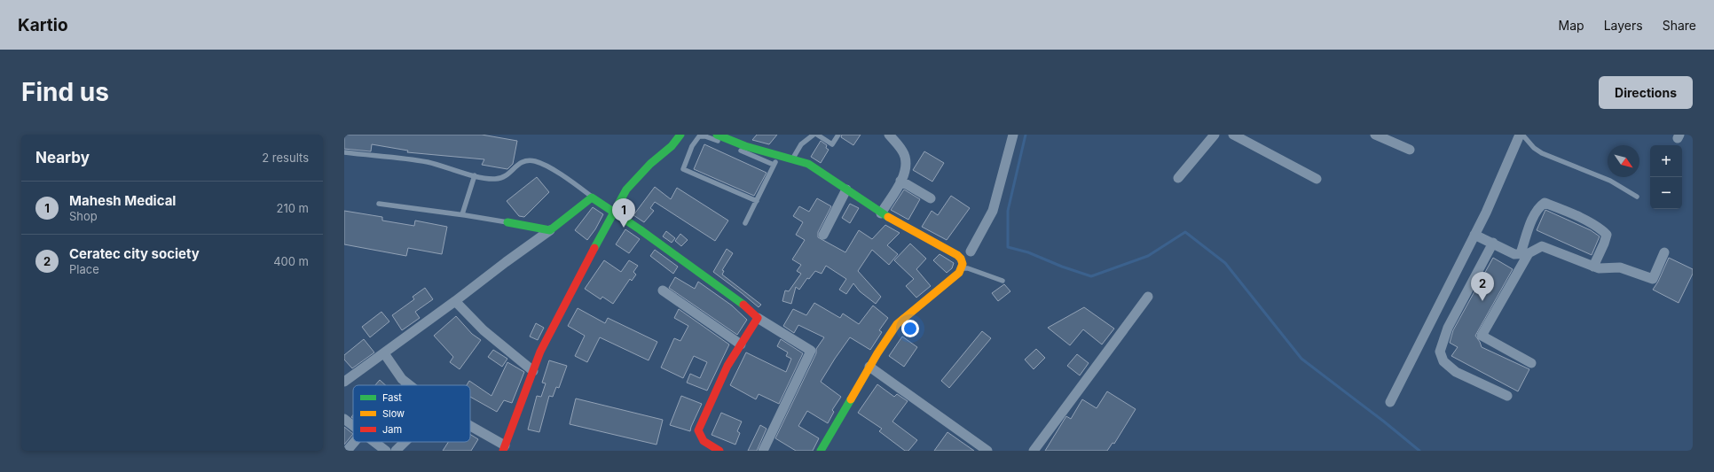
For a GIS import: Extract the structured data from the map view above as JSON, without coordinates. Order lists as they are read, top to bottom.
{
  "legend": ["Fast", "Slow", "Jam"],
  "north": "bottom right",
  "page": {
    "header": "Kartio",
    "nav": ["Map", "Layers", "Share"],
    "buttons": "Directions",
    "title": "Find us",
    "heading": ["Nearby", "2 results"],
    "map_buttons": ["+", "−"],
    "list": [
      {
        "mark": "1",
        "name": "Mahesh Medical",
        "note": "Shop",
        "value": "210 m"
      },
      {
        "mark": "2",
        "name": "Ceratec city society",
        "note": "Place",
        "value": "400 m"
      }
    ],
    "pins": ["1", "2"]
  }
}
